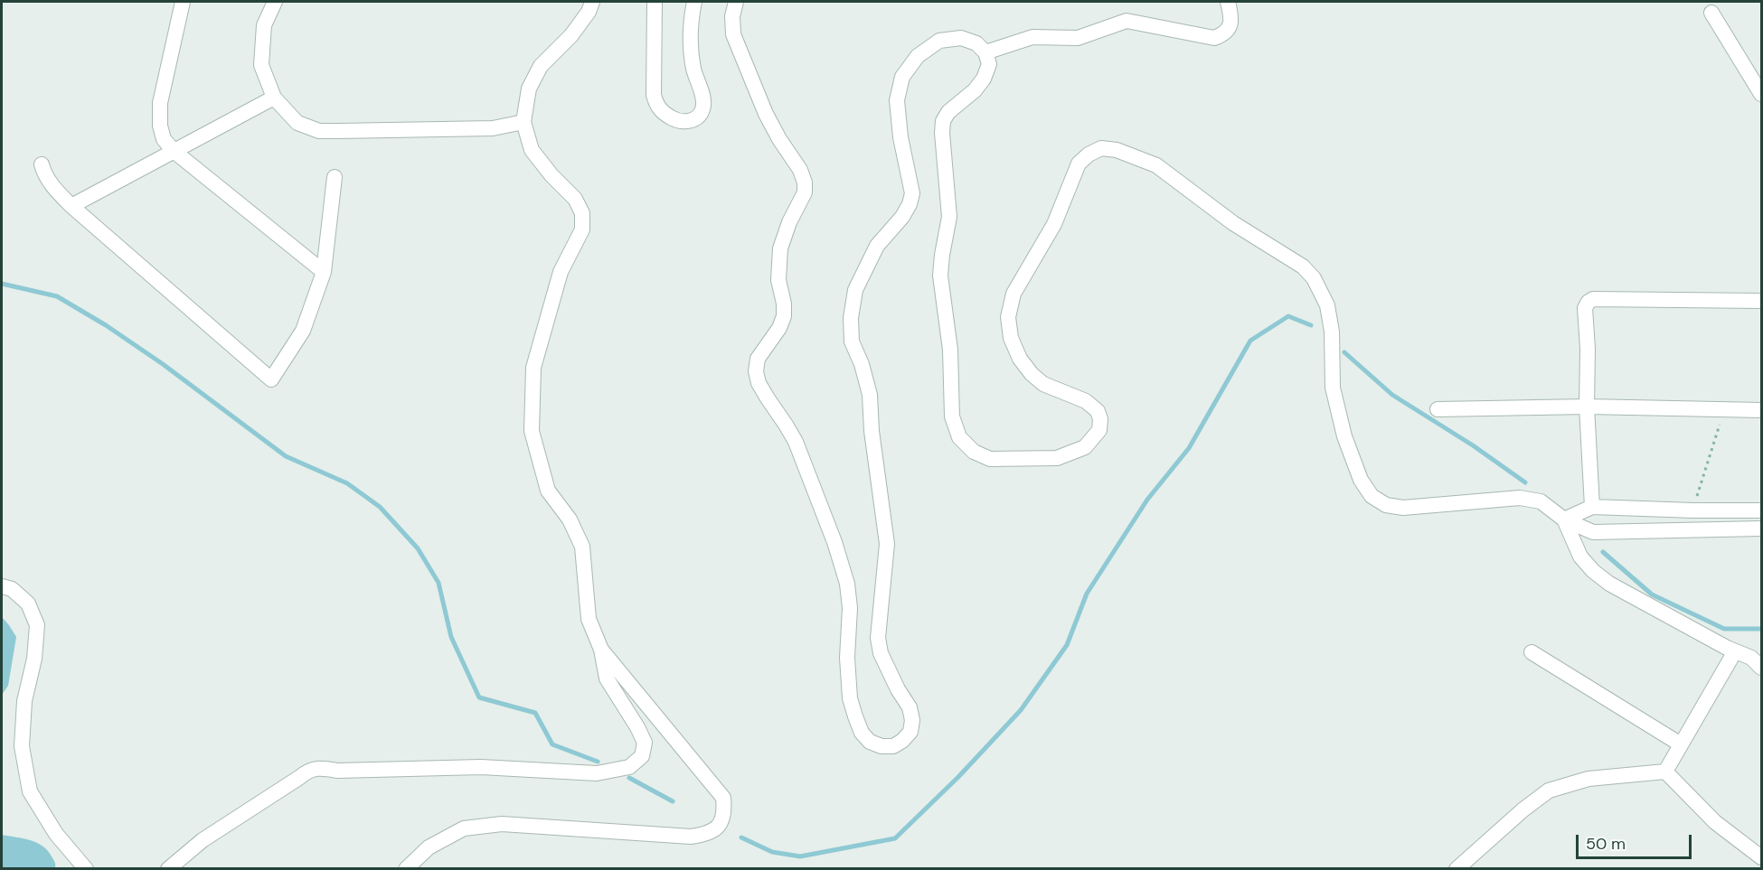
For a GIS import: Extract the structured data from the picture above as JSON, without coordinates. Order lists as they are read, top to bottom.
{
  "scale_bar": "50 m"
}
